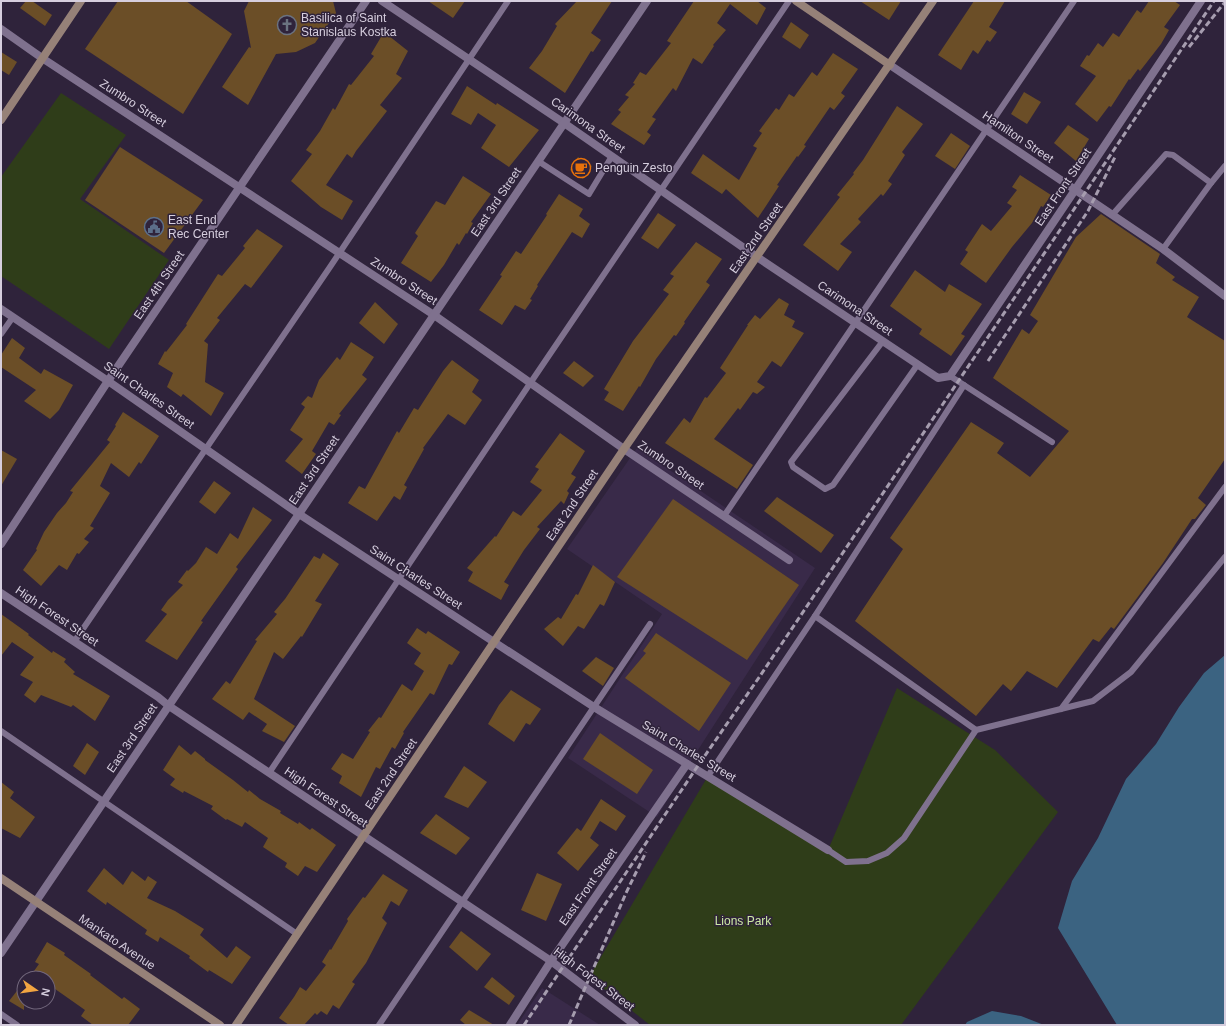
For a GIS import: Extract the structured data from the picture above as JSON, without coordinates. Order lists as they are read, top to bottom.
{
  "streets": {
    "street": [
      "Zumbro Street",
      "Carimona Street",
      "Hamilton Street",
      "East Front Street",
      "East 3rd Street",
      "East 2nd Street",
      "East 4th Street",
      "Saint Charles Street",
      "High Forest Street",
      "Mankato Avenue"
    ]
  },
  "crossings": [
    ["Zumbro Street", "East 3rd Street"],
    ["Zumbro Street", "East 2nd Street"],
    ["Zumbro Street", "East 4th Street"],
    ["Carimona Street", "East Front Street"],
    ["Carimona Street", "East 3rd Street"],
    ["Carimona Street", "East 2nd Street"],
    ["Hamilton Street", "East Front Street"],
    ["Hamilton Street", "East 2nd Street"],
    ["East Front Street", "Saint Charles Street"],
    ["East Front Street", "High Forest Street"],
    ["East 3rd Street", "Saint Charles Street"],
    ["East 3rd Street", "High Forest Street"],
    ["East 3rd Street", "Mankato Avenue"],
    ["East 2nd Street", "Saint Charles Street"],
    ["East 2nd Street", "High Forest Street"],
    ["East 4th Street", "Saint Charles Street"]
  ],
  "parks": ["Lions Park"],
  "places": {
    "church": ["Basilica of Saint Stanislaus Kostka"],
    "cafe": ["Penguin Zesto"],
    "public building": ["East End Rec Center"]
  },
  "north": "right"
}
